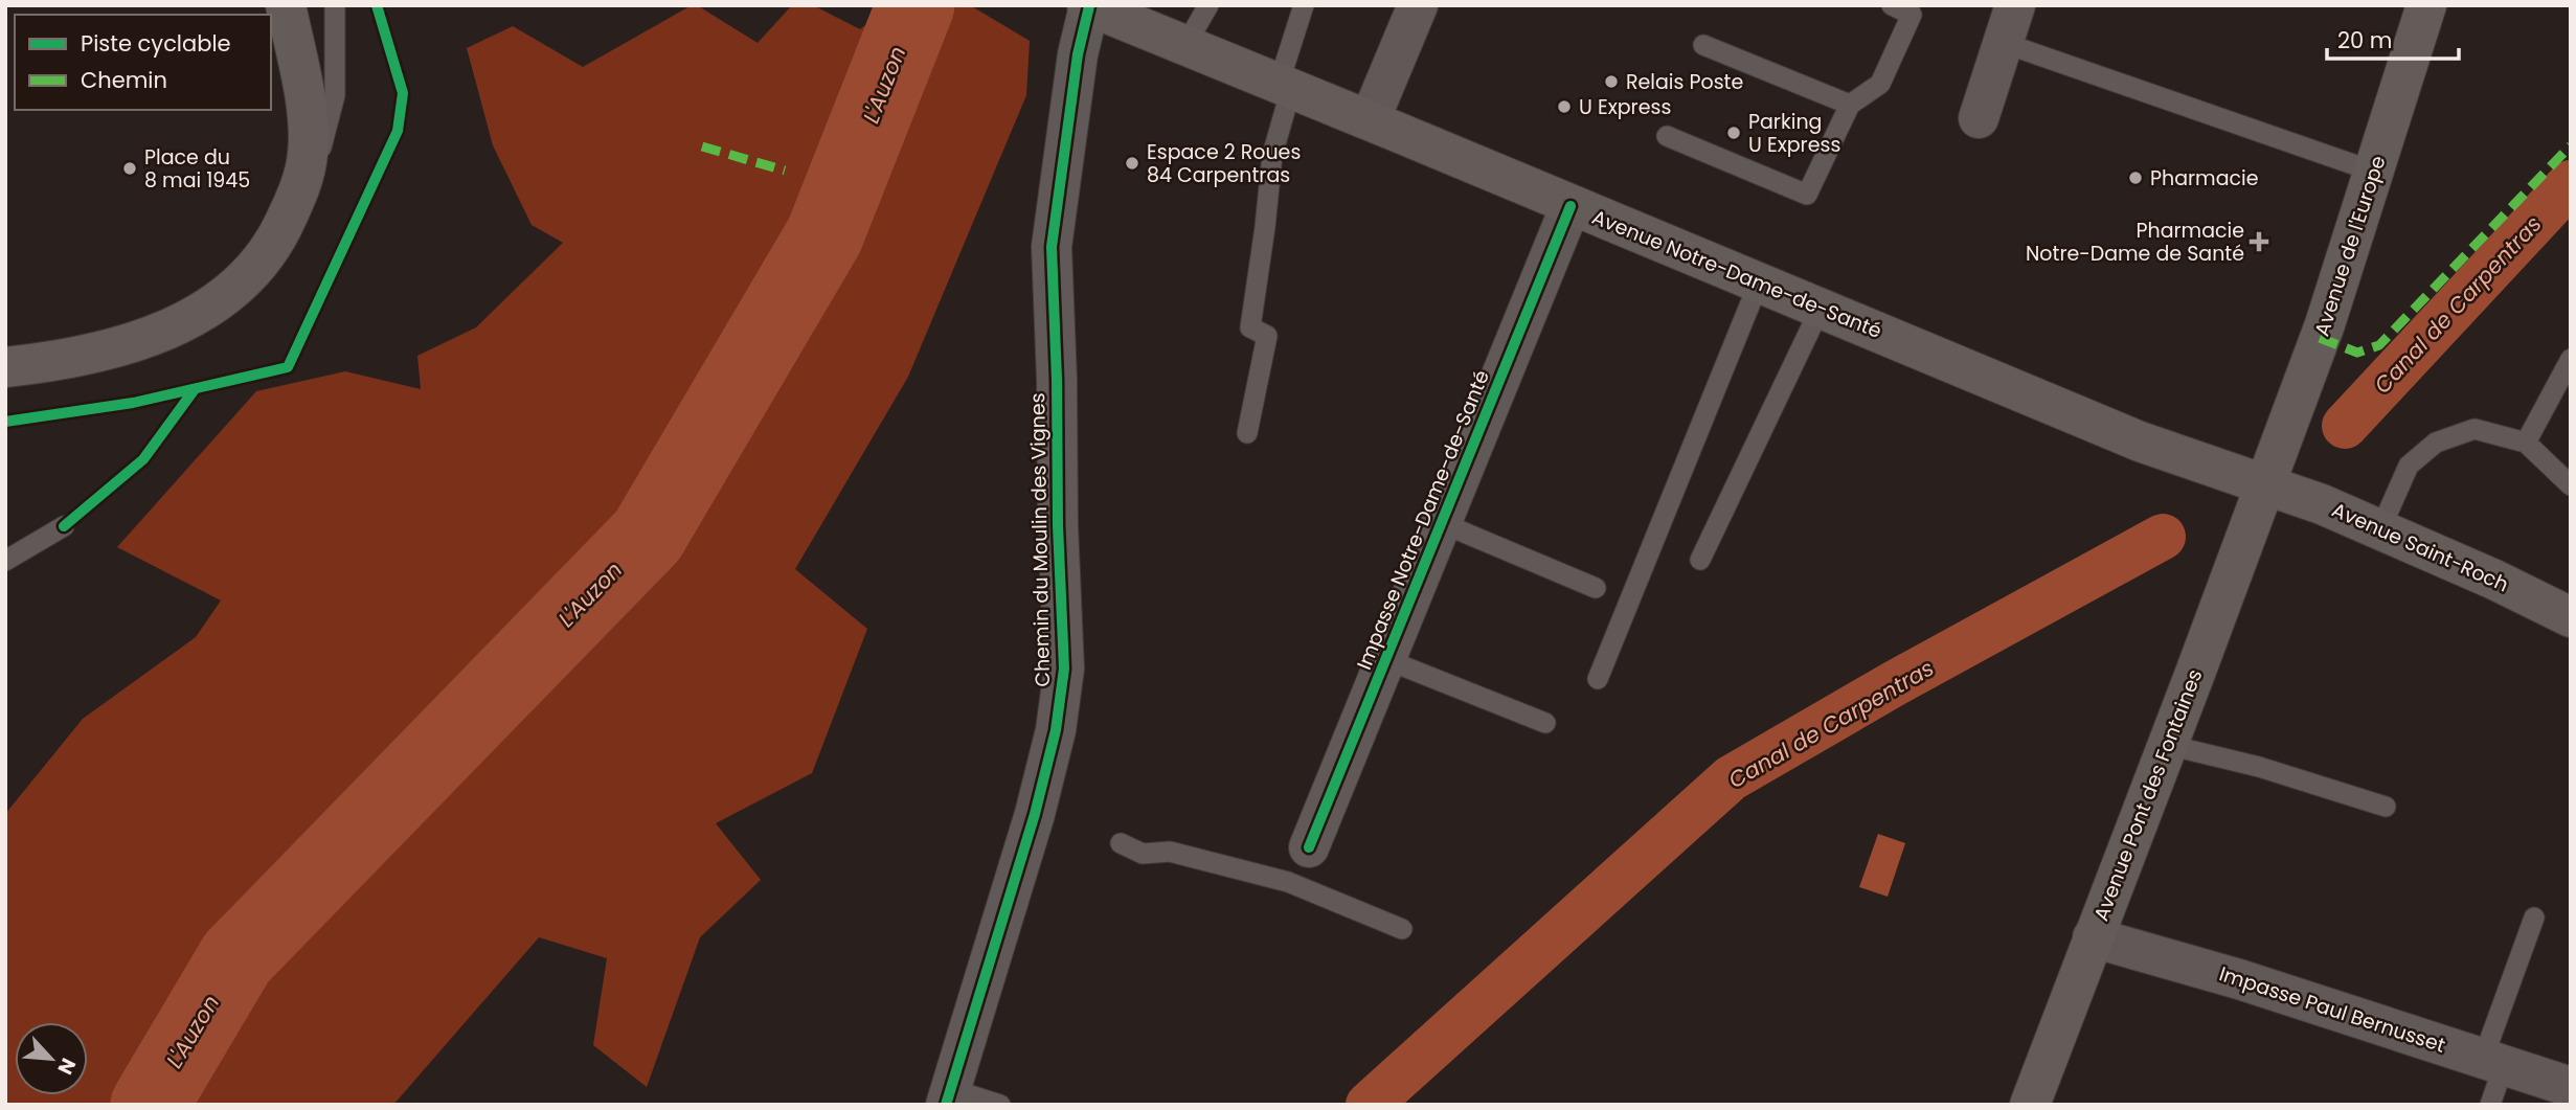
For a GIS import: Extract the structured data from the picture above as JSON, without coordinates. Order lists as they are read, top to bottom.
{
  "streets": {
    "main road": [
      "Avenue de l'Europe",
      "Avenue Notre-Dame-de-Santé",
      "Avenue Saint-Roch",
      "Avenue Pont des Fontaines"
    ],
    "street": ["Impasse Notre-Dame-de-Santé", "Chemin du Moulin des Vignes", "Impasse Paul Bernusset"]
  },
  "crossings": [
    ["Avenue de l'Europe", "Avenue Notre-Dame-de-Santé"],
    ["Avenue de l'Europe", "Avenue Saint-Roch"],
    ["Avenue de l'Europe", "Avenue Pont des Fontaines"],
    ["Avenue Notre-Dame-de-Santé", "Impasse Notre-Dame-de-Santé"],
    ["Avenue Notre-Dame-de-Santé", "Chemin du Moulin des Vignes"],
    ["Avenue Notre-Dame-de-Santé", "Avenue Saint-Roch"],
    ["Avenue Notre-Dame-de-Santé", "Avenue Pont des Fontaines"],
    ["Avenue Saint-Roch", "Avenue Pont des Fontaines"],
    ["Avenue Pont des Fontaines", "Impasse Paul Bernusset"]
  ],
  "water": ["L'Auzon", "Canal de Carpentras"],
  "places": {
    "other": [
      "Relais Poste",
      "U Express",
      "Parking U Express",
      "Espace 2 Roues 84 Carpentras",
      "Place du 8 mai 1945",
      "Pharmacie"
    ],
    "health": ["Pharmacie Notre-Dame de Santé"]
  },
  "legend": ["Piste cyclable", "Chemin"],
  "scale_bar": "20 m",
  "north": "bottom right"
}
